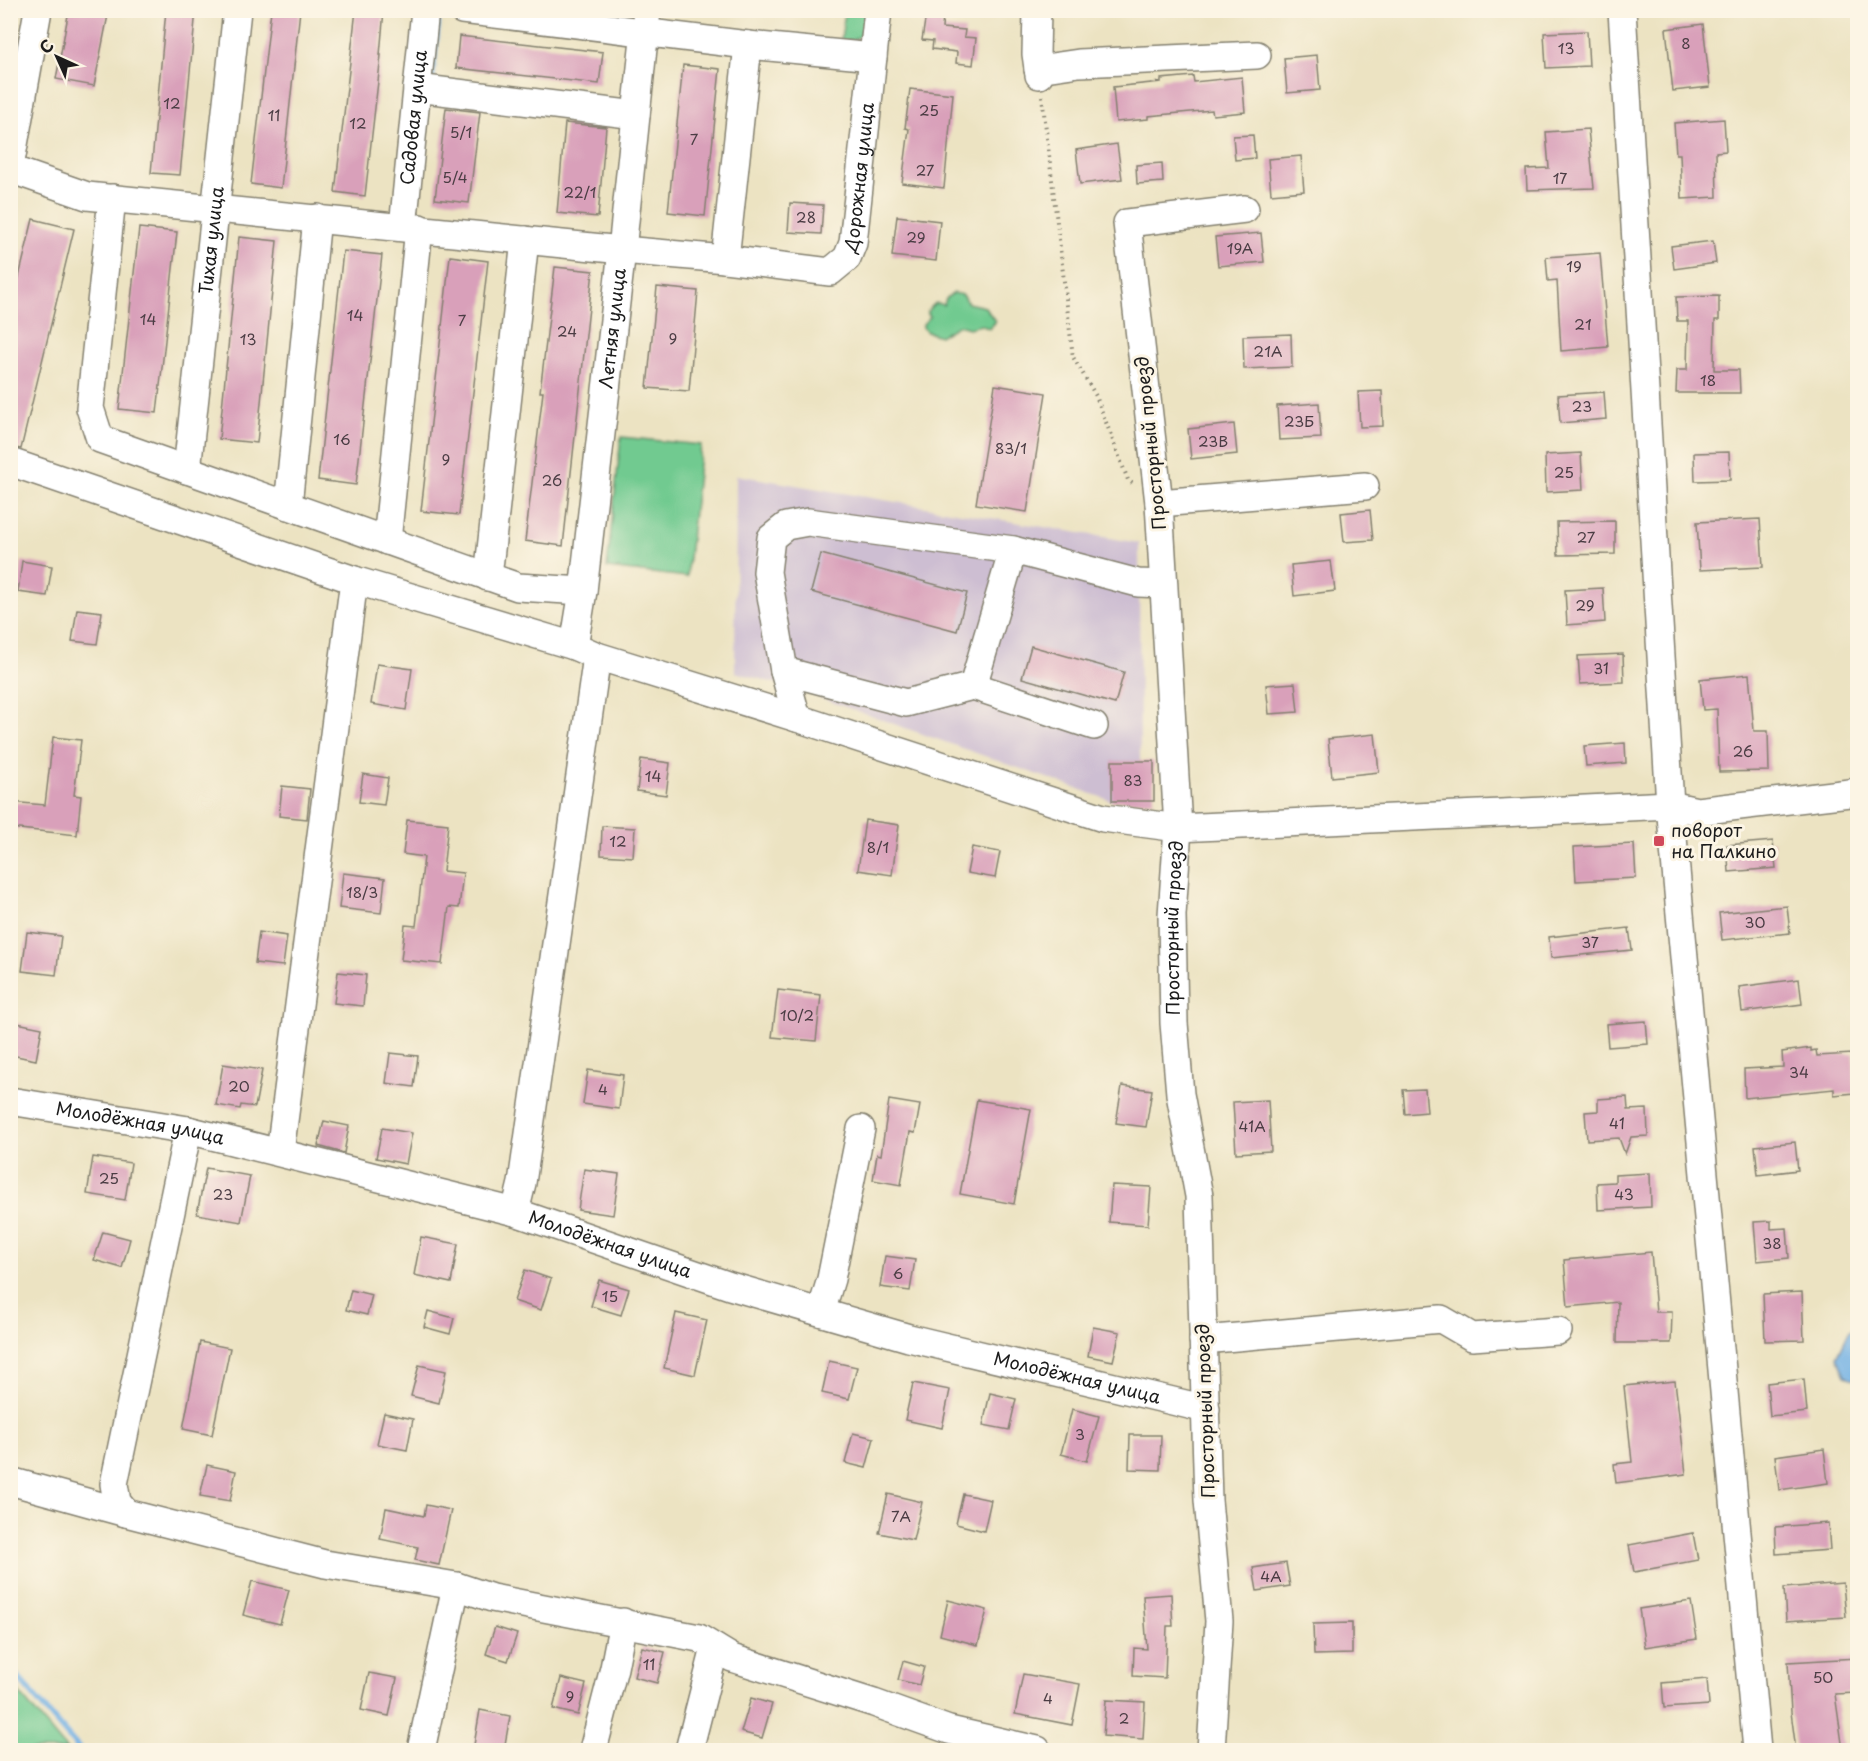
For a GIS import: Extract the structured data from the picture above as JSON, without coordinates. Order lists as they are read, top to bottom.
{
  "streets": {
    "street": [
      "Садовая улица",
      "Дорожная улица",
      "Тихая улица",
      "Летняя улица",
      "Просторный проезд",
      "Молодёжная улица"
    ]
  },
  "crossings": [
    ["Садовая улица", "Дорожная улица"],
    ["Дорожная улица", "Тихая улица"],
    ["Дорожная улица", "Летняя улица"],
    ["Летняя улица", "Молодёжная улица"],
    ["Просторный проезд", "Молодёжная улица"]
  ],
  "places": {
    "transit": ["поворот на Палкино"]
  },
  "house_numbers": [
    "8",
    "13",
    "12",
    "25",
    "11",
    "12",
    "5/1",
    "7",
    "27",
    "5/4",
    "17",
    "22/1",
    "28",
    "29",
    "19А",
    "19",
    "14",
    "14",
    "7",
    "21",
    "24",
    "9",
    "13",
    "21А",
    "18",
    "23",
    "23Б",
    "16",
    "23В",
    "83/1",
    "9",
    "25",
    "26",
    "27",
    "29",
    "31",
    "26",
    "14",
    "83",
    "12",
    "8/1",
    "18/3",
    "30",
    "37",
    "10/2",
    "34",
    "20",
    "4",
    "41",
    "41А",
    "25",
    "23",
    "43",
    "38",
    "6",
    "15",
    "3",
    "7А",
    "4А",
    "11",
    "50",
    "9",
    "4",
    "2"
  ],
  "north": "top left"
}
